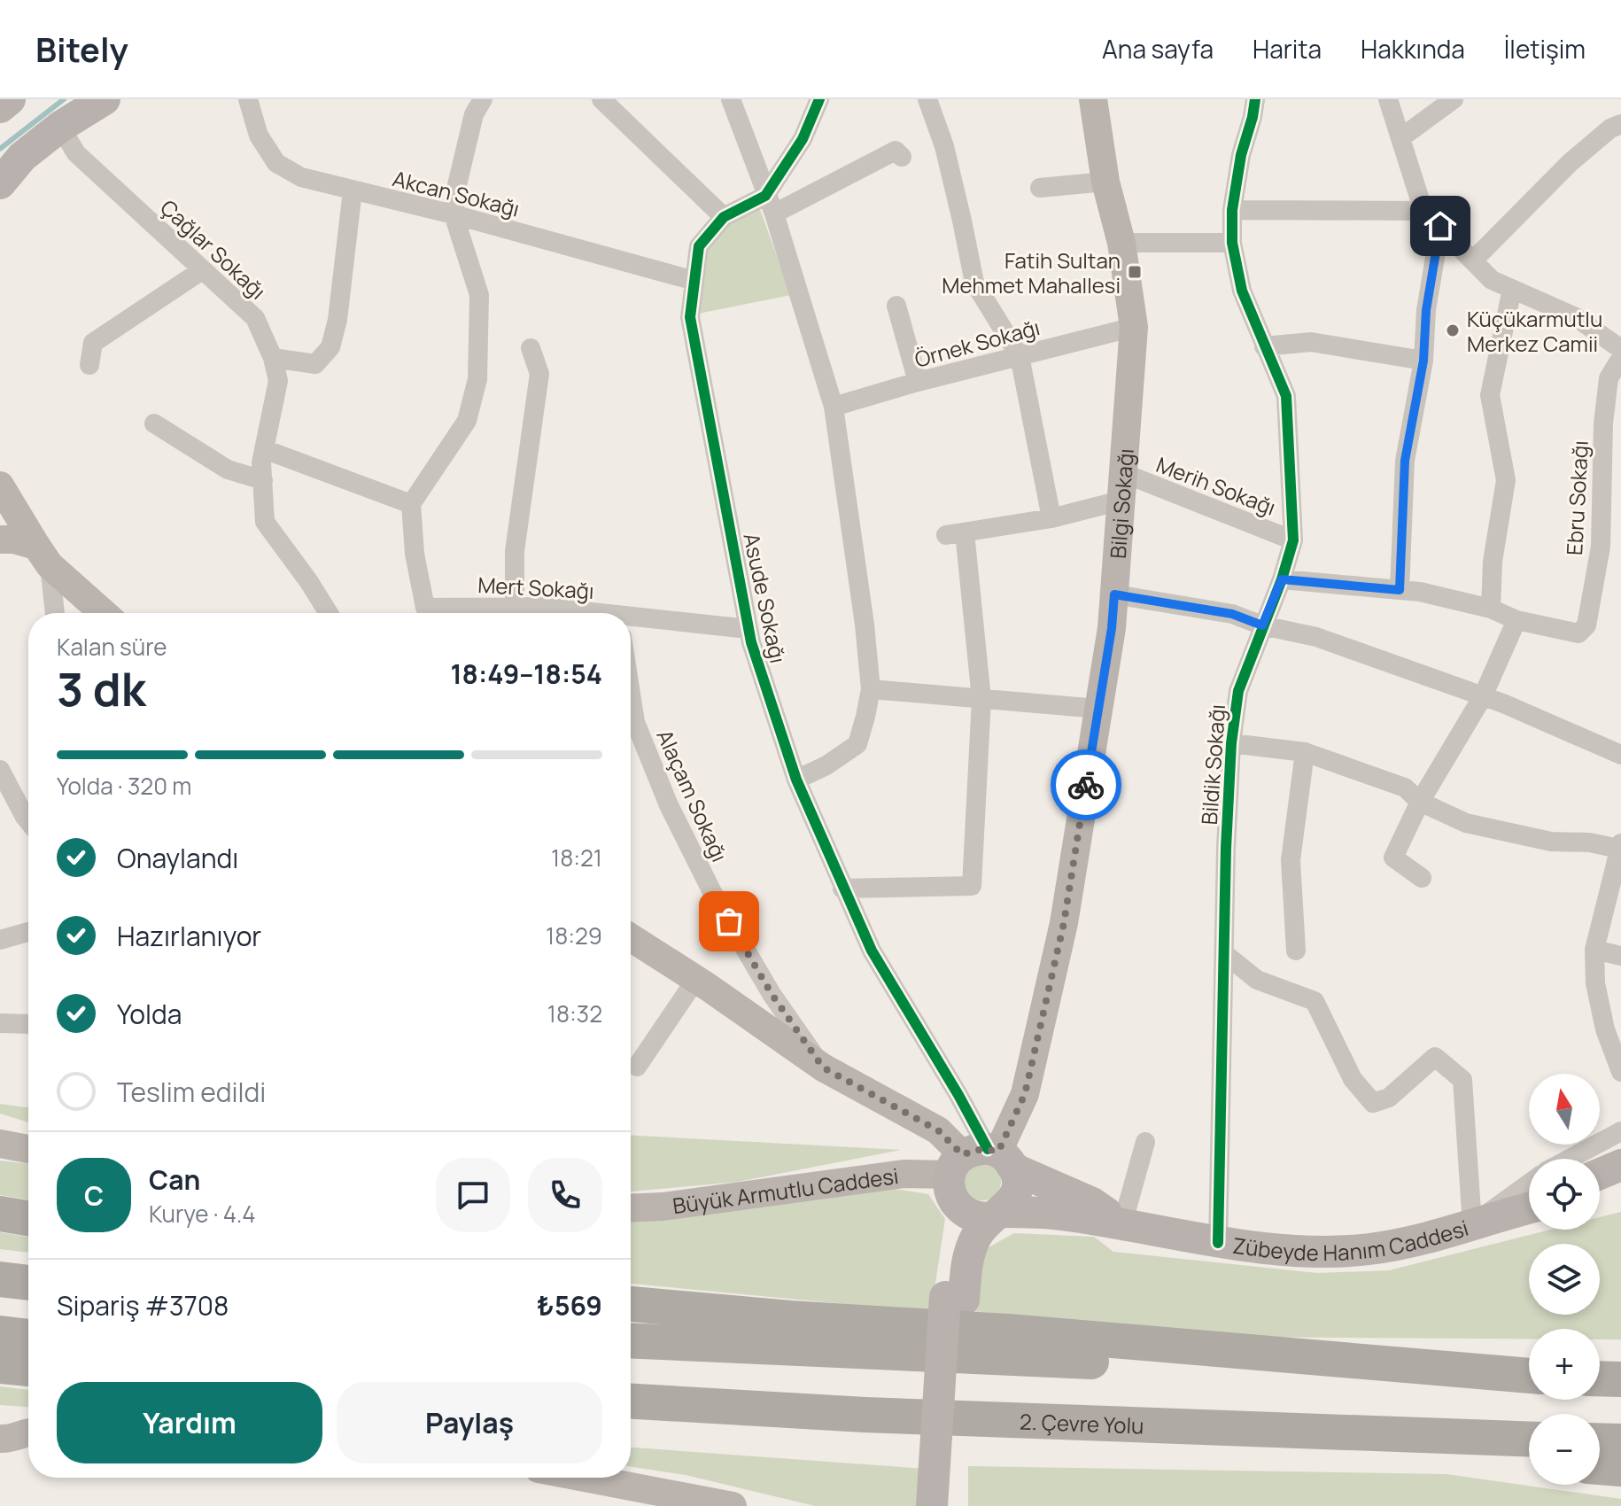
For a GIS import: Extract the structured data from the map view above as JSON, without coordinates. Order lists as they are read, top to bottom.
{
  "streets": {
    "highway": ["2. Çevre Yolu"],
    "main road": ["Zübeyde Hanım Caddesi"],
    "street": [
      "Akcan Sokağı",
      "Çağlar Sokağı",
      "Örnek Sokağı",
      "Merih Sokağı",
      "Ebru Sokağı",
      "Bilgi Sokağı",
      "Mert Sokağı",
      "Asude Sokağı",
      "Bildik Sokağı",
      "Alaçam Sokağı",
      "Büyük Armutlu Caddesi"
    ]
  },
  "crossings": [
    ["Akcan Sokağı", "Asude Sokağı"],
    ["Örnek Sokağı", "Bilgi Sokağı"],
    ["Merih Sokağı", "Bilgi Sokağı"],
    ["Merih Sokağı", "Bildik Sokağı"],
    ["Ebru Sokağı", "Bildik Sokağı"],
    ["Bilgi Sokağı", "Asude Sokağı"],
    ["Bilgi Sokağı", "Büyük Armutlu Caddesi"],
    ["Bilgi Sokağı", "Zübeyde Hanım Caddesi"],
    ["Mert Sokağı", "Asude Sokağı"],
    ["Asude Sokağı", "Büyük Armutlu Caddesi"],
    ["Asude Sokağı", "Zübeyde Hanım Caddesi"],
    ["Bildik Sokağı", "Zübeyde Hanım Caddesi"],
    ["Büyük Armutlu Caddesi", "Zübeyde Hanım Caddesi"]
  ],
  "places": {
    "transit": ["Fatih Sultan Mehmet Mahallesi"],
    "other": ["Küçükarmutlu Merkez Camii"]
  },
  "north": "top",
  "page": {
    "header": "Bitely",
    "nav": [
      "Ana sayfa",
      "Harita",
      "Hakkında",
      "İletişim"
    ],
    "heading": ["3 dk", "Kalan süre", "18:49–18:54"],
    "panel": [
      "Can",
      "Kurye · 4.4",
      "Sipariş #3708",
      "₺569"
    ],
    "bar": "Yolda · 320 m",
    "list": [
      ["Onaylandı", "18:21"],
      ["Hazırlanıyor", "18:29"],
      ["Yolda", "18:32"],
      "Teslim edildi"
    ],
    "map_buttons": ["+", "−"],
    "round": "C",
    "buttons": ["Yardım", "Paylaş"]
  }
}
